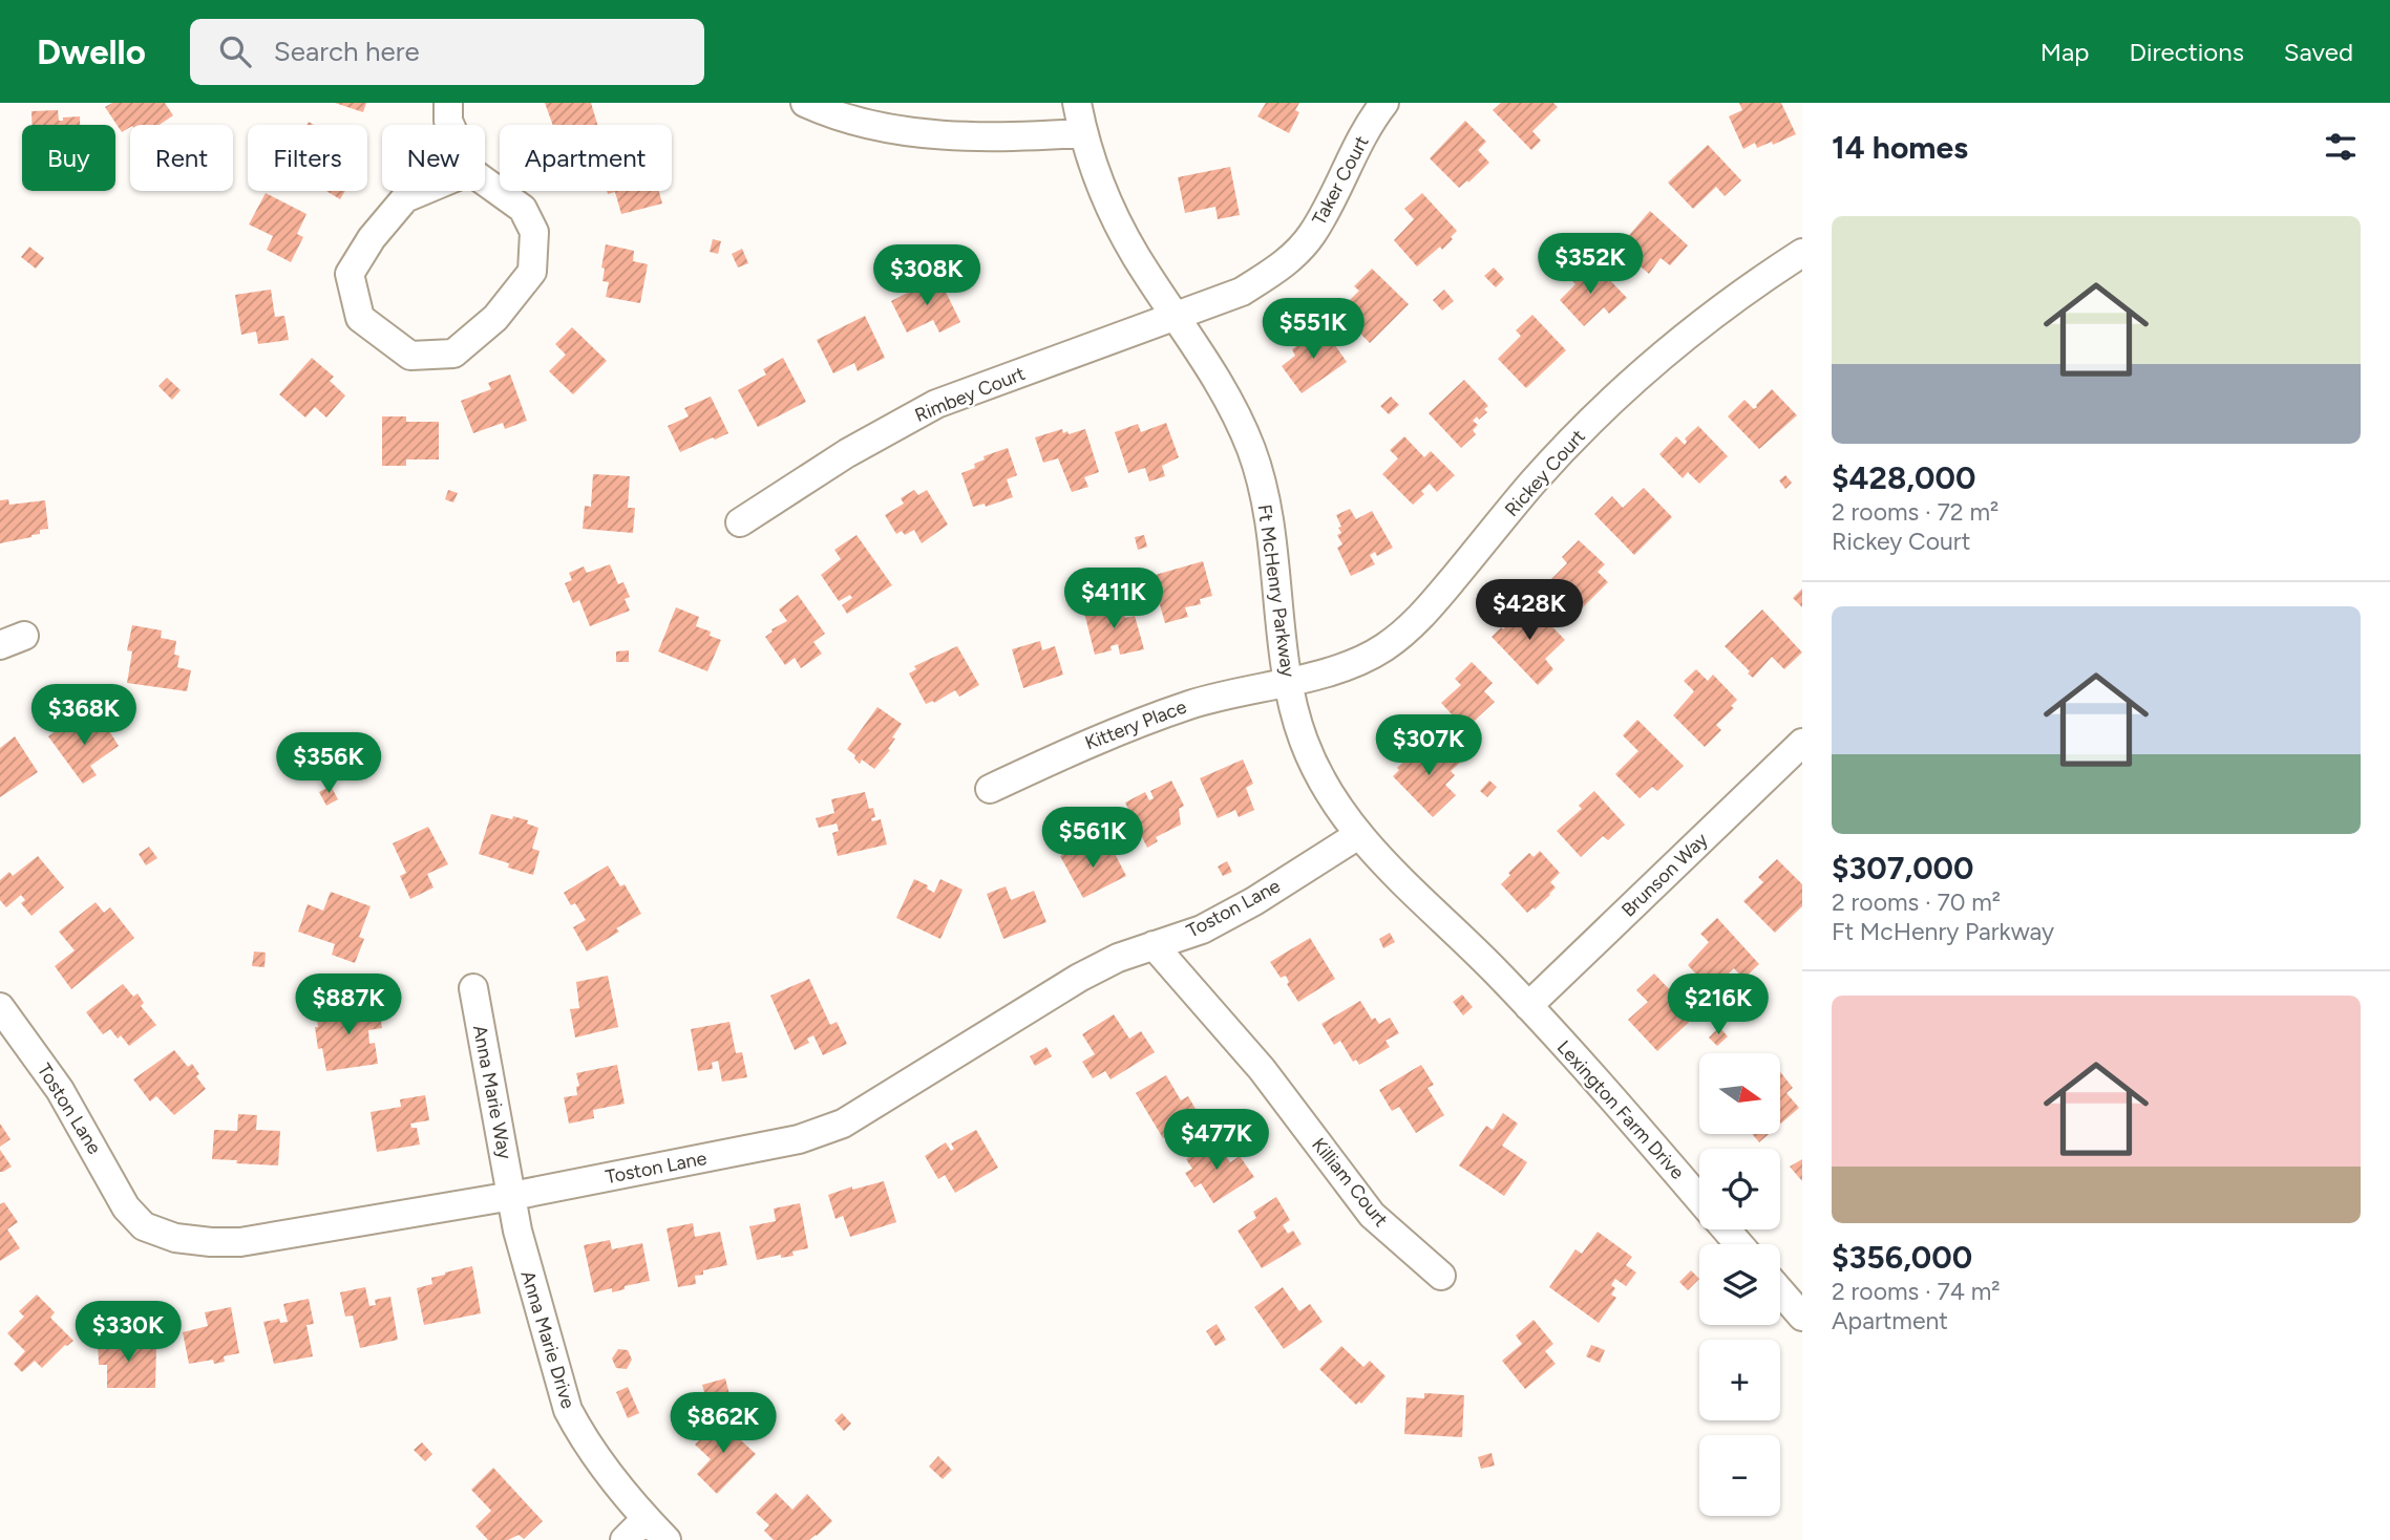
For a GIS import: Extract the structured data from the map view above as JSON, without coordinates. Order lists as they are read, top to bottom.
{
  "streets": {
    "street": [
      "Taker Court",
      "Rimbey Court",
      "Rickey Court",
      "Ft McHenry Parkway",
      "Kittery Place",
      "Brunson Way",
      "Toston Lane",
      "Anna Marie Way",
      "Lexington Farm Drive",
      "Killiam Court",
      "Anna Marie Drive"
    ]
  },
  "crossings": [
    ["Taker Court", "Rimbey Court"],
    ["Taker Court", "Ft McHenry Parkway"],
    ["Rimbey Court", "Ft McHenry Parkway"],
    ["Rickey Court", "Ft McHenry Parkway"],
    ["Rickey Court", "Kittery Place"],
    ["Ft McHenry Parkway", "Kittery Place"],
    ["Ft McHenry Parkway", "Brunson Way"],
    ["Ft McHenry Parkway", "Toston Lane"],
    ["Ft McHenry Parkway", "Lexington Farm Drive"],
    ["Brunson Way", "Lexington Farm Drive"],
    ["Toston Lane", "Anna Marie Way"],
    ["Toston Lane", "Killiam Court"],
    ["Toston Lane", "Anna Marie Drive"],
    ["Anna Marie Way", "Anna Marie Drive"]
  ],
  "north": "right",
  "page": {
    "header": "Dwello",
    "search": "Search here",
    "nav": ["Map", "Directions", "Saved"],
    "heading": "14 homes",
    "chip": [
      "Buy",
      "Rent",
      "Filters",
      "New",
      "Apartment"
    ],
    "list": [
      {
        "name": "$428,000",
        "note": "2 rooms · 72 m² · Rickey Court"
      },
      {
        "name": "$307,000",
        "note": "2 rooms · 70 m² · Ft McHenry Parkway"
      },
      {
        "name": "$356,000",
        "note": "2 rooms · 74 m² · Apartment"
      }
    ],
    "price": [
      "$352K",
      "$308K",
      "$551K",
      "$411K",
      "$428K",
      "$368K",
      "$307K",
      "$356K",
      "$561K",
      "$887K",
      "$216K",
      "$477K",
      "$330K",
      "$862K"
    ],
    "map_buttons": ["+", "−"]
  }
}
